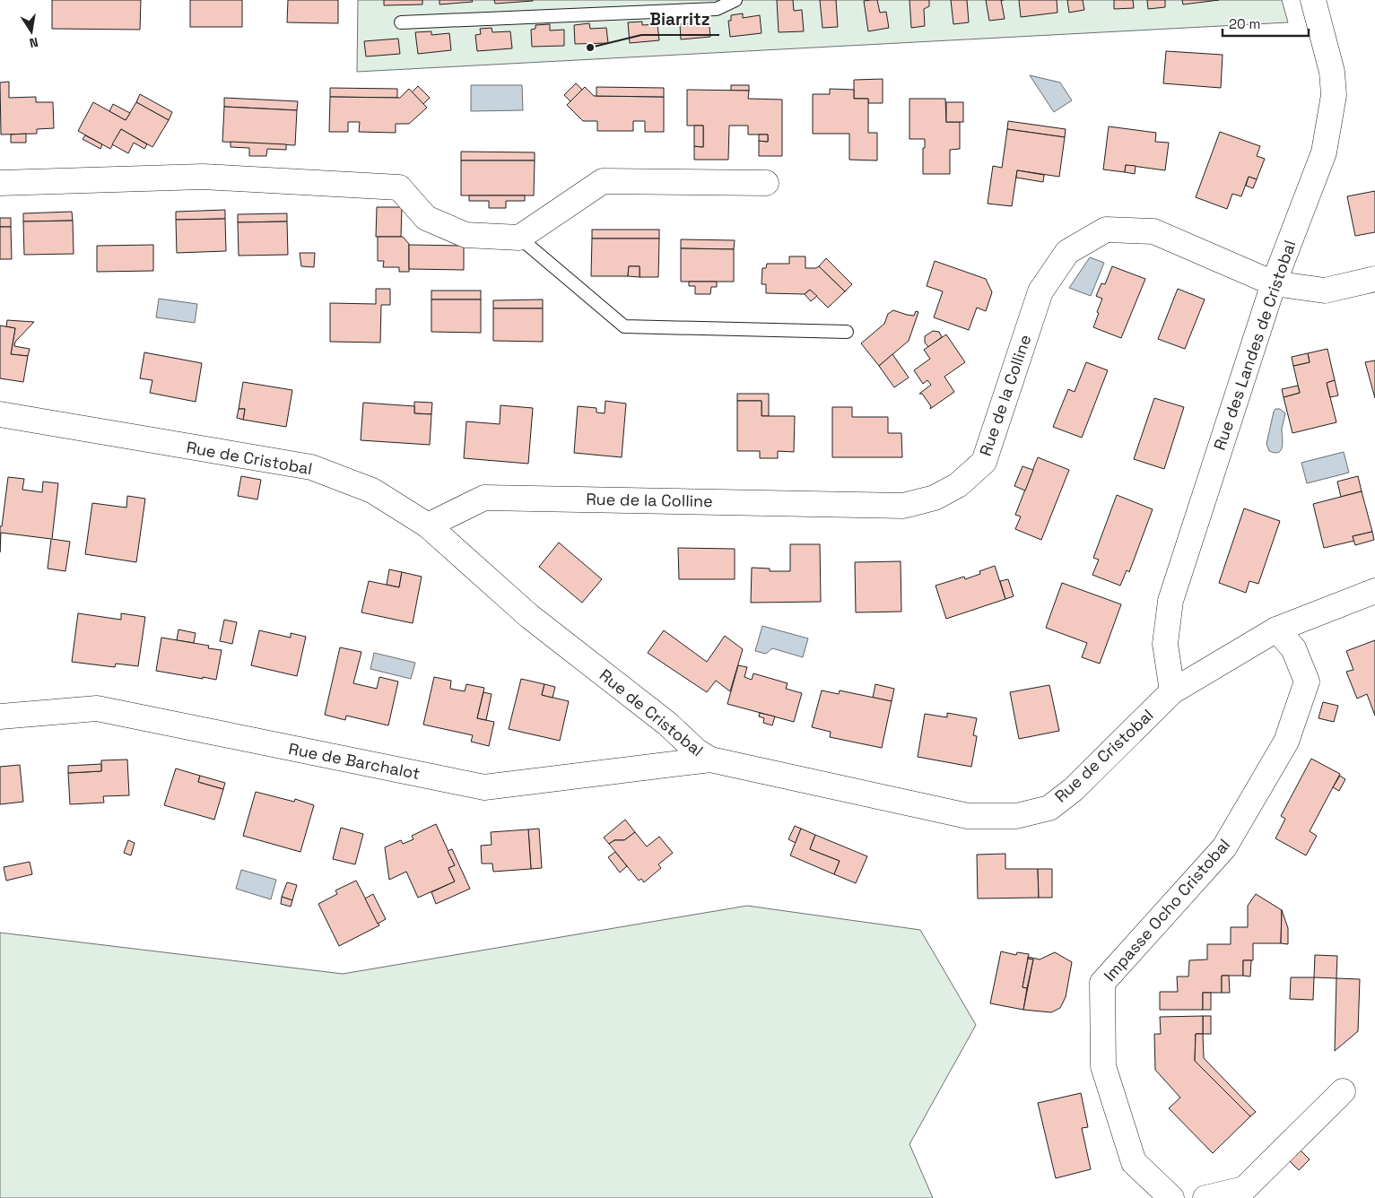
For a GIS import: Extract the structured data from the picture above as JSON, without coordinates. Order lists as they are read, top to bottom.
{
  "streets": {
    "street": [
      "Rue des Landes de Cristobal",
      "Rue de la Colline",
      "Rue de Cristobal",
      "Rue de Barchalot",
      "Impasse Ocho Cristobal"
    ]
  },
  "crossings": [
    ["Rue des Landes de Cristobal", "Rue de la Colline"],
    ["Rue des Landes de Cristobal", "Rue de Cristobal"],
    ["Rue de la Colline", "Rue de Cristobal"],
    ["Rue de Cristobal", "Rue de Barchalot"],
    ["Rue de Cristobal", "Impasse Ocho Cristobal"]
  ],
  "places": ["Biarritz"],
  "scale_bar": "20 m",
  "north": "bottom"
}
